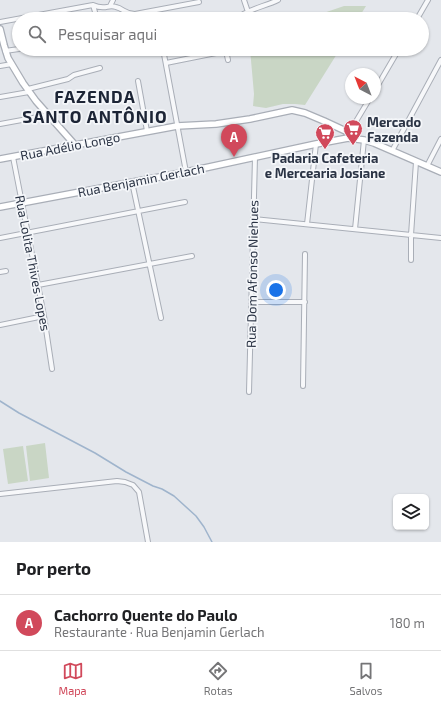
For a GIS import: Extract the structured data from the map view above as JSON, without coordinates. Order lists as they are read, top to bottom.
{
  "streets": {
    "street": [
      "Rua Adélio Longo",
      "Rua Benjamin Gerlach",
      "Rua Lolita Thives Lopes",
      "Rua Dom Afonso Niehues"
    ]
  },
  "crossings": [
    ["Rua Adélio Longo", "Rua Benjamin Gerlach"],
    ["Rua Adélio Longo", "Rua Lolita Thives Lopes"],
    ["Rua Benjamin Gerlach", "Rua Lolita Thives Lopes"],
    ["Rua Benjamin Gerlach", "Rua Dom Afonso Niehues"]
  ],
  "districts": ["FAZENDA SANTO ANTÔNIO"],
  "places": {
    "supermarket": ["Mercado Fazenda", "Padaria Cafeteria e Mercearia Josiane"]
  },
  "north": "top left",
  "page": {
    "search": "Pesquisar aqui",
    "pins": "A",
    "heading": "Por perto",
    "list": [
      {
        "mark": "A",
        "name": "Cachorro Quente do Paulo",
        "note": "Restaurante · Rua Benjamin Gerlach",
        "value": "180 m"
      }
    ],
    "nav": ["Mapa", "Rotas", "Salvos"]
  }
}
